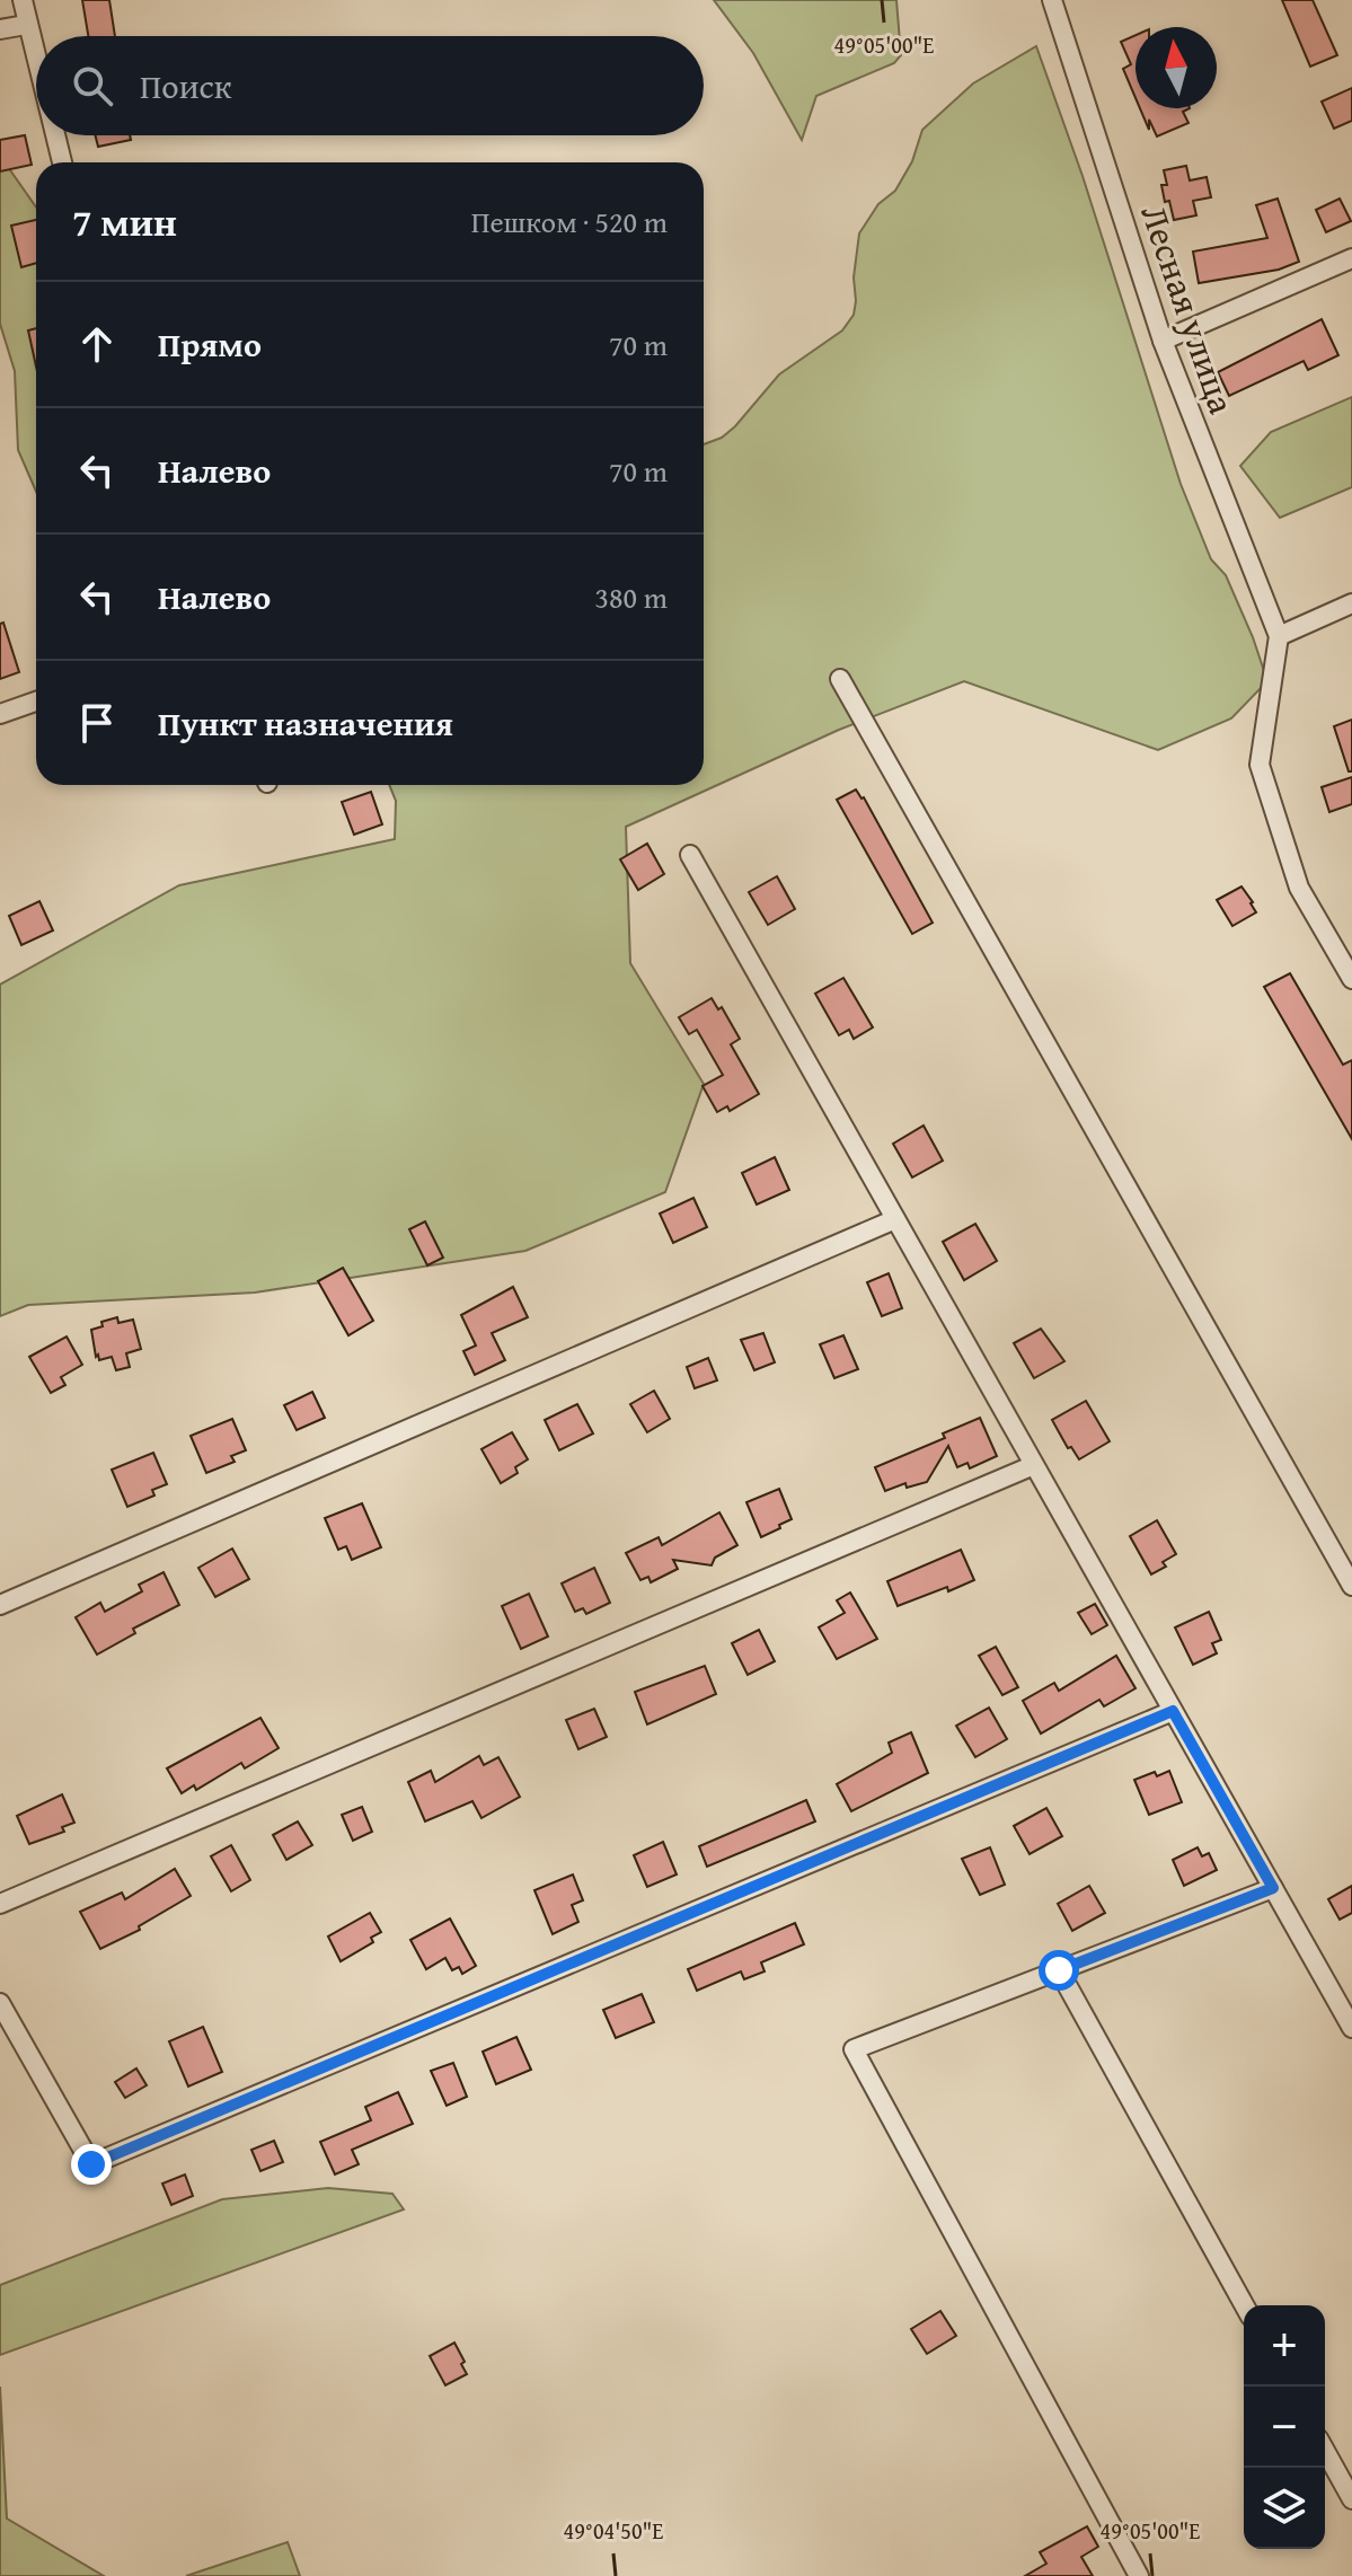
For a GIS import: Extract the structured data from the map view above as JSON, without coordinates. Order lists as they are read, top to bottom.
{
  "streets": {
    "street": ["Лесная улица"]
  },
  "north": "top",
  "page": {
    "search": "Поиск",
    "heading": ["7 мин", "Пешком · 520 m"],
    "list": [
      ["Прямо", "70 m"],
      ["Налево", "70 m"],
      ["Налево", "380 m"],
      "Пункт назначения"
    ],
    "map_buttons": ["+", "−"]
  },
  "coordinates": ["49°05'00\"E", "49°04'50\"E"]
}
